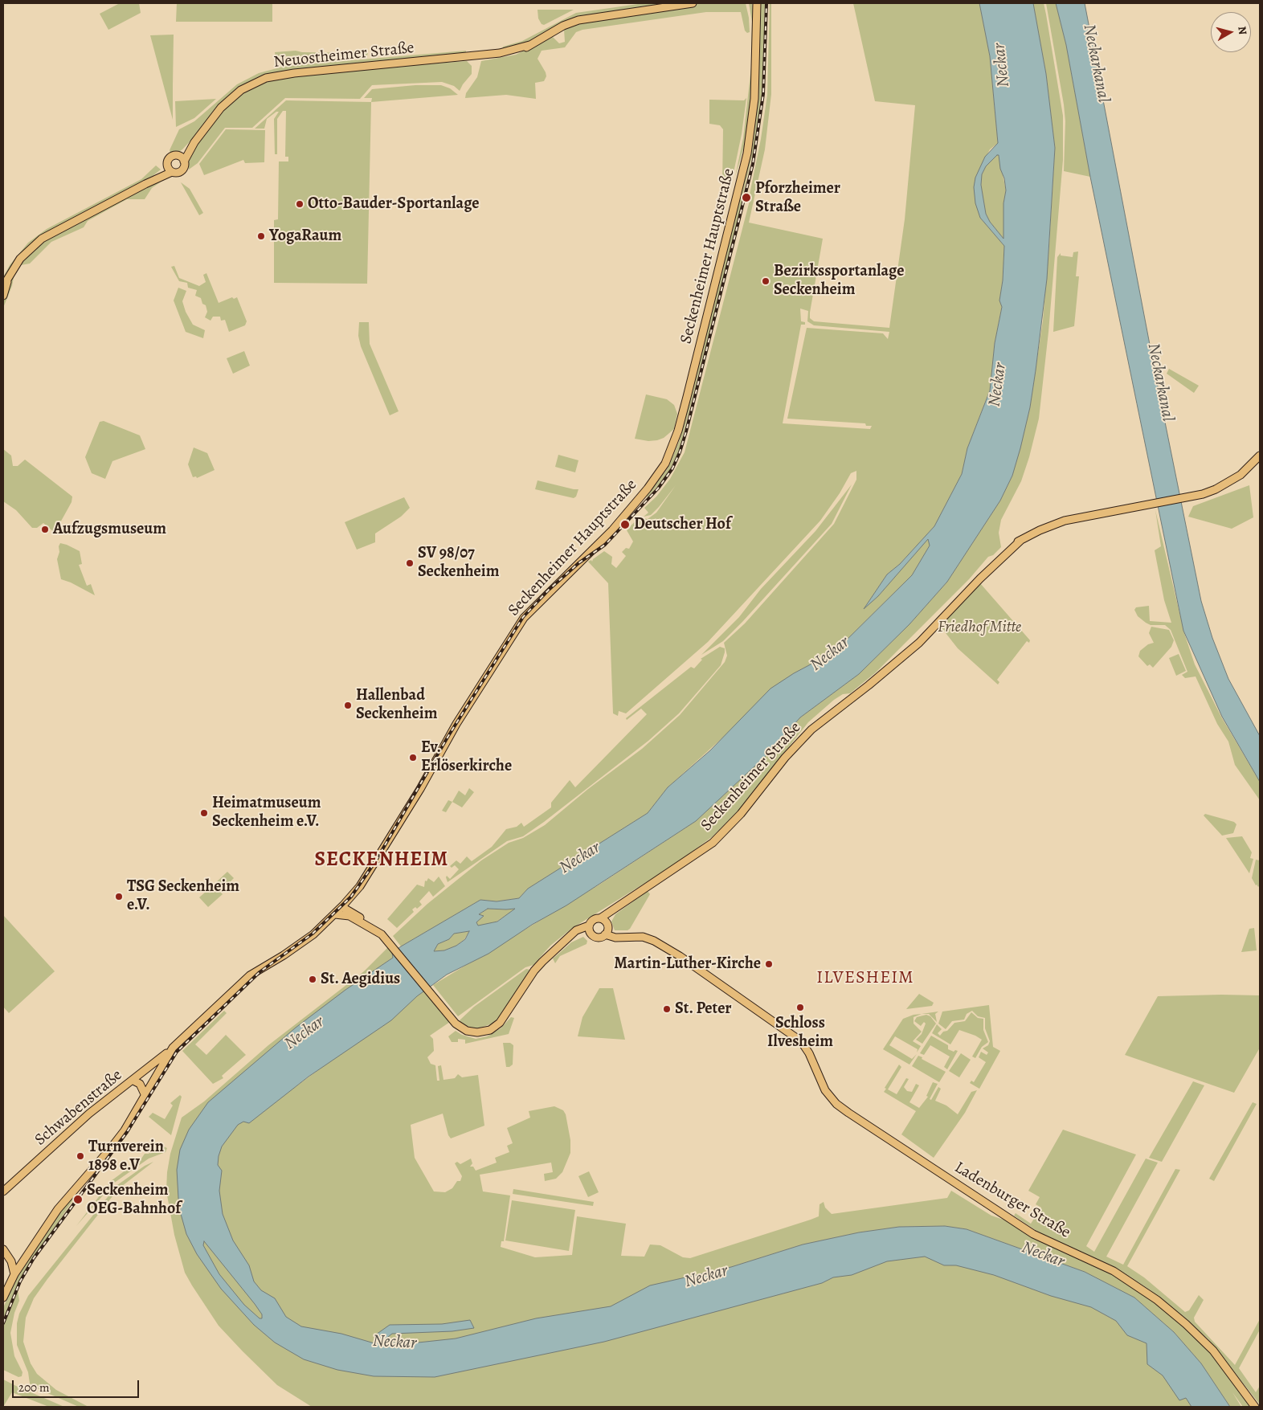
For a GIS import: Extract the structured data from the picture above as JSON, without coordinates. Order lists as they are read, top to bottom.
{
  "streets": {
    "main road": [
      "Neuostheimer Straße",
      "Seckenheimer Hauptstraße",
      "Seckenheimer Straße",
      "Schwabenstraße",
      "Ladenburger Straße"
    ]
  },
  "crossings": [
    ["Seckenheimer Hauptstraße", "Schwabenstraße"]
  ],
  "districts": ["SECKENHEIM", "ILVESHEIM"],
  "water": ["Neckarkanal", "Neckar"],
  "parks": ["Friedhof Mitte"],
  "places": [
    "Pforzheimer Straße",
    "Otto-Bauder-Sportanlage",
    "YogaRaum",
    "Bezirkssportanlage Seckenheim",
    "Deutscher Hof",
    "Aufzugsmuseum",
    "SV 98/07 Seckenheim",
    "Hallenbad Seckenheim",
    "Ev. Erlöserkirche",
    "Heimatmuseum Seckenheim e.V.",
    "TSG Seckenheim e.V.",
    "Martin-Luther-Kirche",
    "St. Aegidius",
    "Schloss Ilvesheim",
    "St. Peter",
    "Turnverein 1898 e.V",
    "Seckenheim OEG-Bahnhof"
  ],
  "scale_bar": "200 m",
  "north": "right"
}
